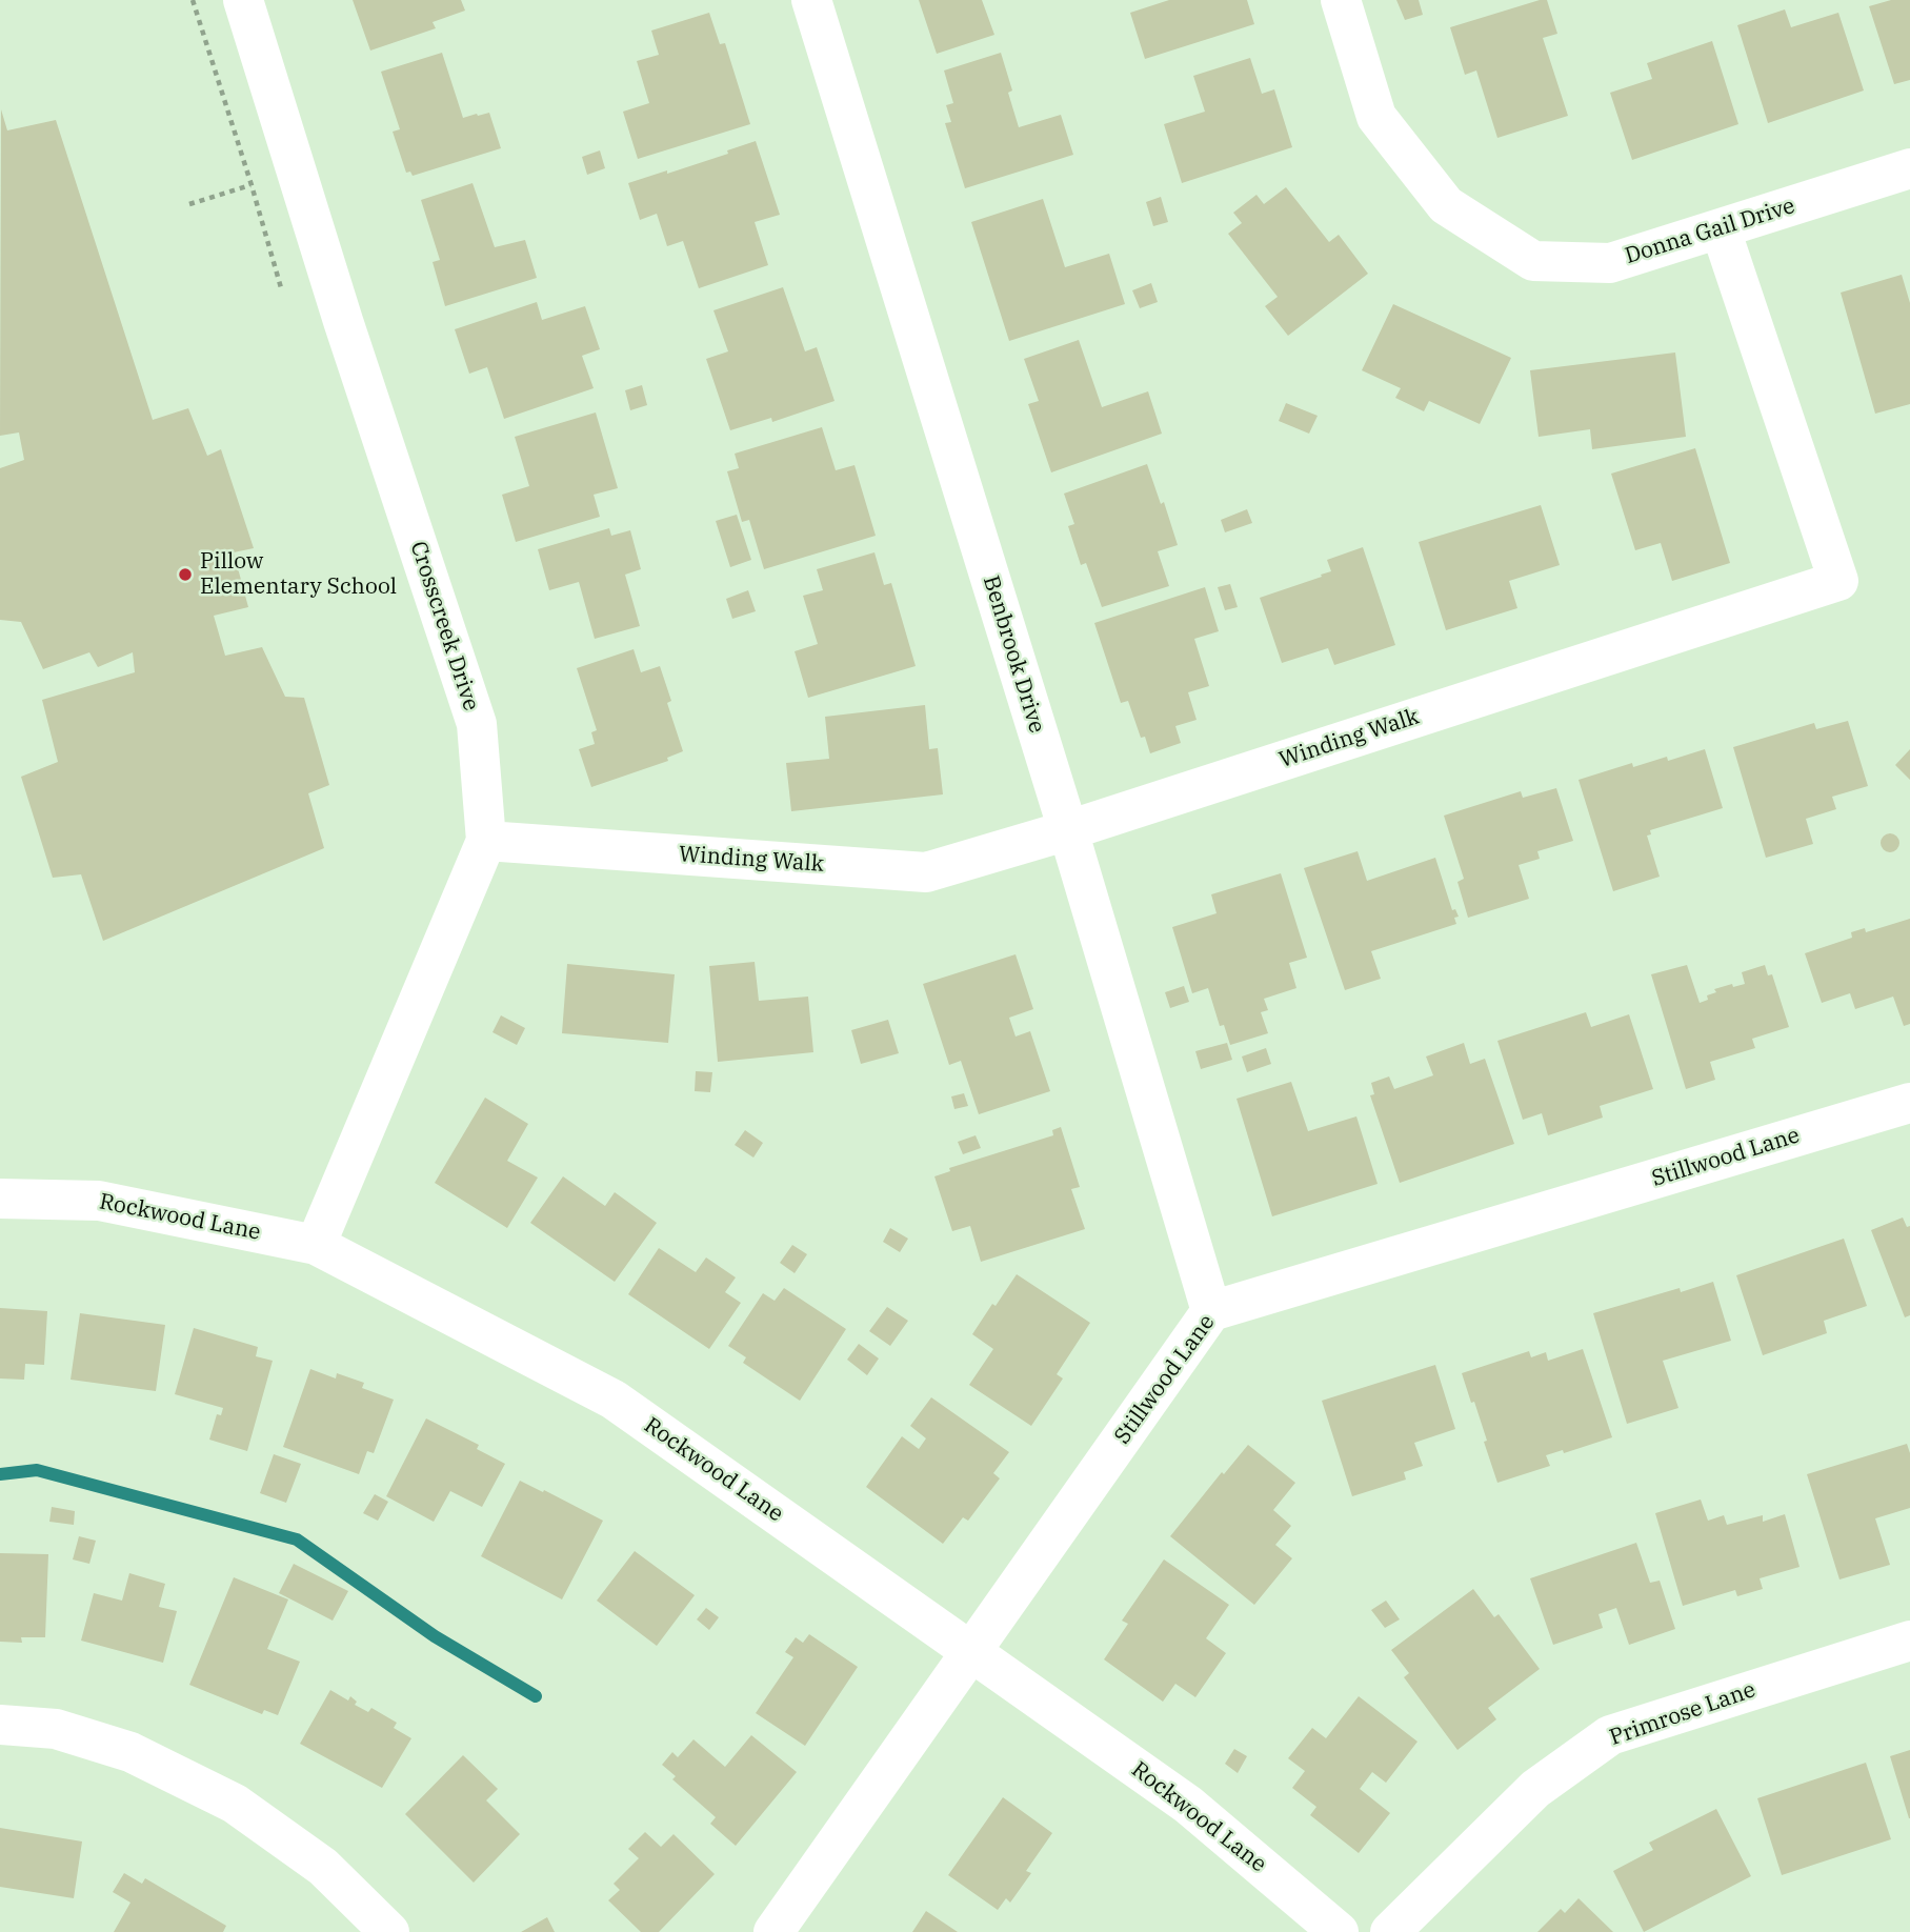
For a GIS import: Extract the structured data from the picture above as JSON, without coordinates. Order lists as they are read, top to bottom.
{
  "streets": {
    "street": [
      "Donna Gail Drive",
      "Crosscreek Drive",
      "Benbrook Drive",
      "Winding Walk",
      "Stillwood Lane",
      "Rockwood Lane",
      "Primrose Lane"
    ]
  },
  "crossings": [
    ["Donna Gail Drive", "Winding Walk"],
    ["Crosscreek Drive", "Winding Walk"],
    ["Crosscreek Drive", "Rockwood Lane"],
    ["Benbrook Drive", "Winding Walk"],
    ["Benbrook Drive", "Stillwood Lane"],
    ["Stillwood Lane", "Rockwood Lane"]
  ],
  "places": ["Pillow Elementary School"]
}
